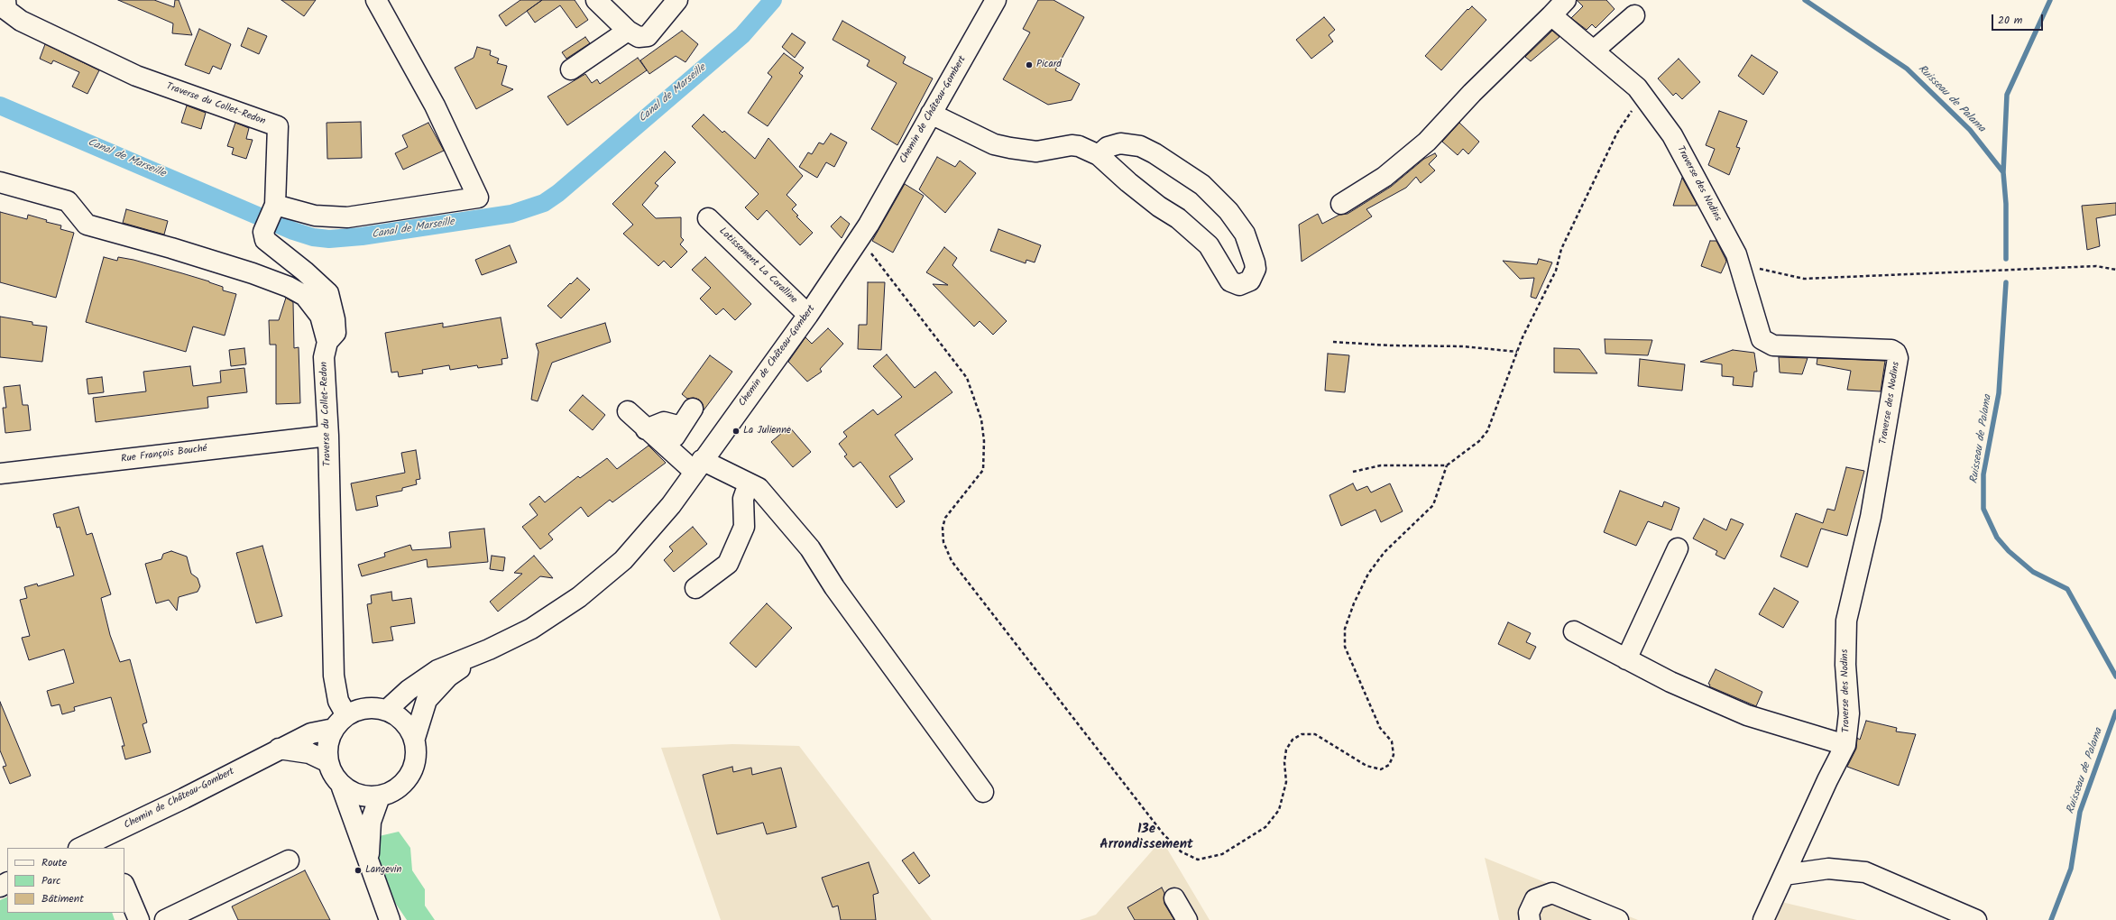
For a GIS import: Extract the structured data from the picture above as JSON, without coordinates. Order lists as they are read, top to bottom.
{
  "streets": {
    "street": [
      "Traverse du Collet-Redon",
      "Chemin de Château-Gombert",
      "Traverse des Nodins",
      "Lotissement La Coralline",
      "Rue François Bouché"
    ]
  },
  "crossings": [
    ["Traverse du Collet-Redon", "Chemin de Château-Gombert"],
    ["Traverse du Collet-Redon", "Rue François Bouché"],
    ["Chemin de Château-Gombert", "Lotissement La Coralline"]
  ],
  "districts": ["13e Arrondissement"],
  "water": ["Canal de Marseille", "Ruisseau de Palama"],
  "places": ["Picard", "La Julienne", "Langevin"],
  "legend": ["Route", "Parc", "Bâtiment"],
  "scale_bar": "20 m"
}
